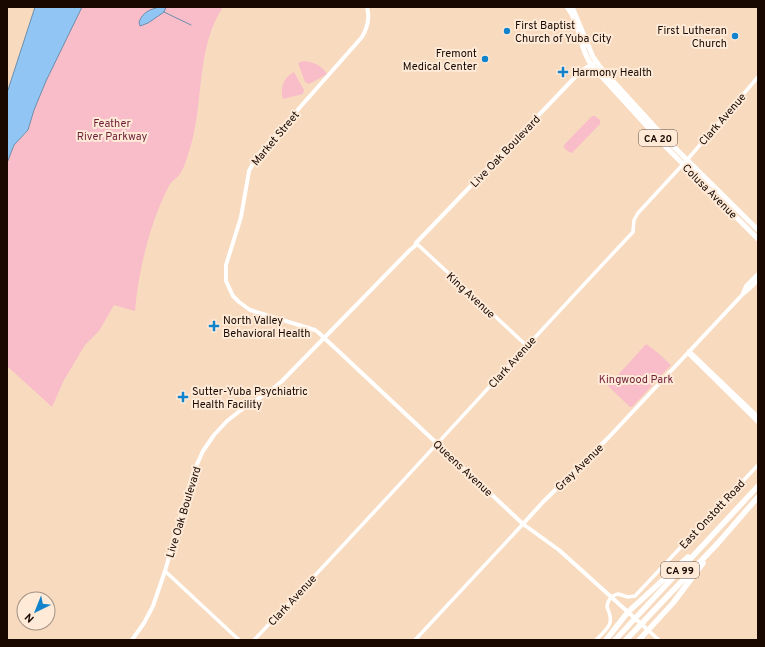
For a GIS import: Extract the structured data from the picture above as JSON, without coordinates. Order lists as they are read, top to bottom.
{
  "streets": {
    "highway": ["CA 20", "Colusa Avenue", "CA 99"],
    "main road": [
      "Market Street",
      "Live Oak Boulevard",
      "Gray Avenue",
      "Queens Avenue"
    ],
    "street": ["Clark Avenue", "King Avenue", "East Onstott Road"]
  },
  "crossings": [
    ["Clark Avenue", "Colusa Avenue"],
    ["Clark Avenue", "King Avenue"],
    ["Clark Avenue", "Queens Avenue"],
    ["Market Street", "Queens Avenue"],
    ["Live Oak Boulevard", "Colusa Avenue"],
    ["Live Oak Boulevard", "King Avenue"],
    ["Live Oak Boulevard", "Queens Avenue"],
    ["Gray Avenue", "Queens Avenue"],
    ["Queens Avenue", "East Onstott Road"]
  ],
  "parks": ["Feather River Parkway", "Kingwood Park"],
  "places": {
    "other": ["First Baptist Church of Yuba City", "First Lutheran Church", "Fremont Medical Center"],
    "health": ["Harmony Health", "North Valley Behavioral Health", "Sutter-Yuba Psychiatric Health Facility"]
  },
  "north": "bottom left"
}
